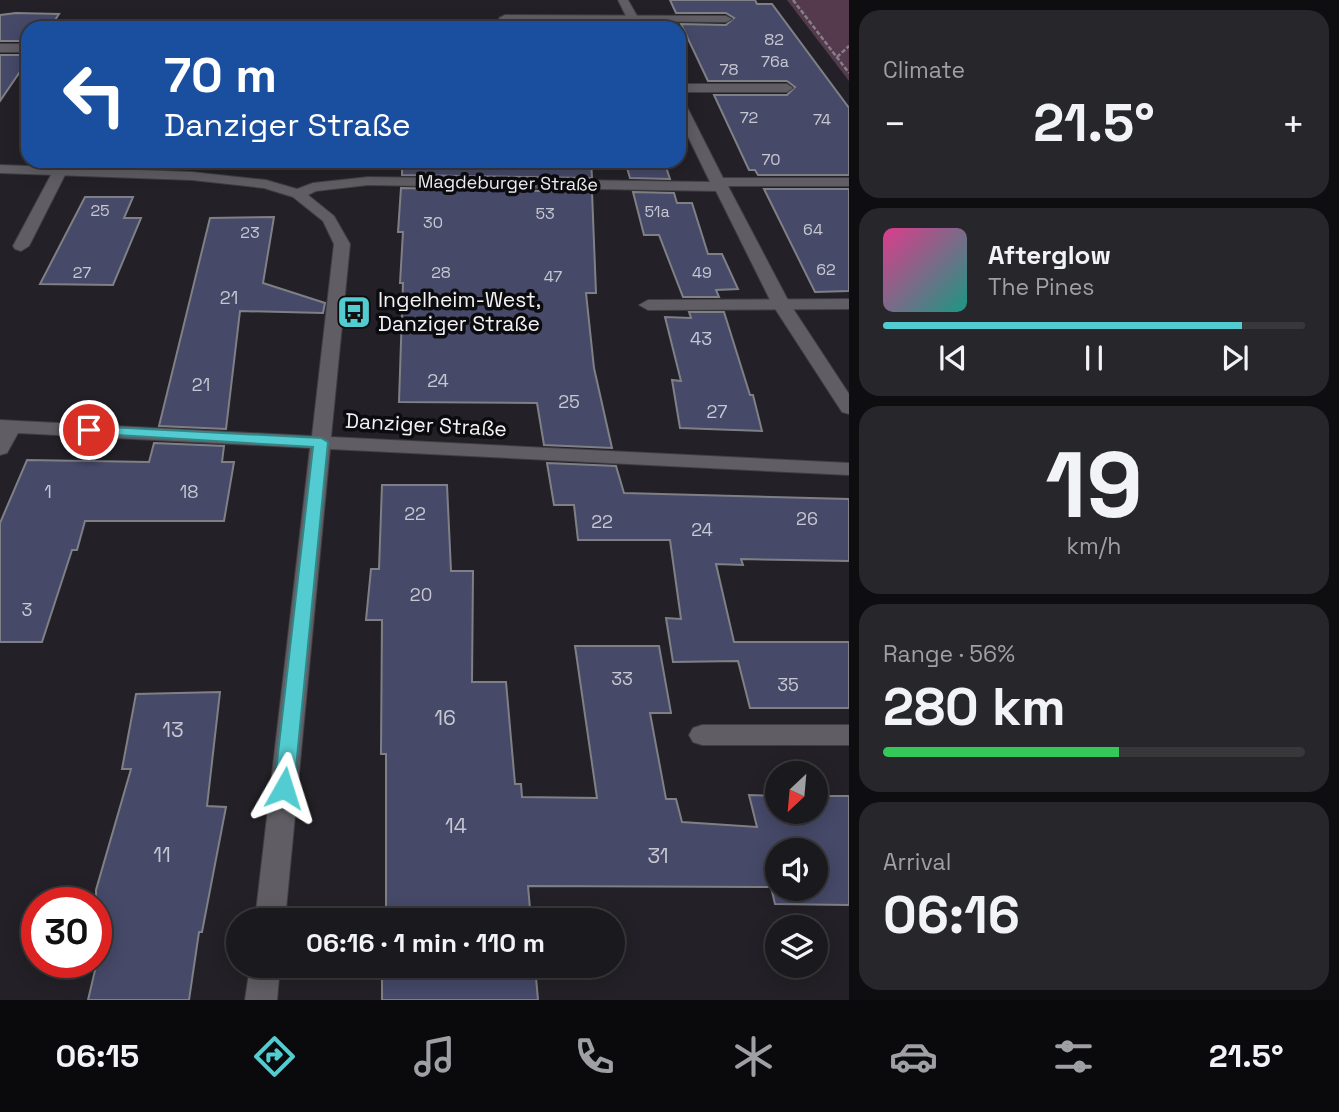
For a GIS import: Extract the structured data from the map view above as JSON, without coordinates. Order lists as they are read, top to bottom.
{
  "streets": {
    "street": ["Magdeburger Straße", "Danziger Straße"]
  },
  "places": {
    "bus stop": ["Ingelheim-West, Danziger Straße"]
  },
  "house_numbers": [
    "82",
    "76a",
    "78",
    "72",
    "74",
    "70",
    "25",
    "51a",
    "53",
    "30",
    "64",
    "23",
    "62",
    "27",
    "28",
    "49",
    "47",
    "21",
    "43",
    "24",
    "21",
    "25",
    "27",
    "1",
    "18",
    "22",
    "26",
    "22",
    "24",
    "20",
    "3",
    "33",
    "35",
    "16",
    "13",
    "14",
    "11",
    "31"
  ],
  "north": "bottom left",
  "page": {
    "tile": [
      "Climate",
      ["19", "km/h"],
      ["Range · 56%", "280 km"],
      ["Arrival", "06:16"]
    ],
    "turn": ["70 m", "Danziger Straße"],
    "heat": ["−", "21.5°", "+"],
    "song": ["Afterglow", "The Pines"],
    "limit": "30",
    "trip": "06:16 · 1 min · 110 m",
    "tabs": ["06:15", "21.5°"]
  }
}
